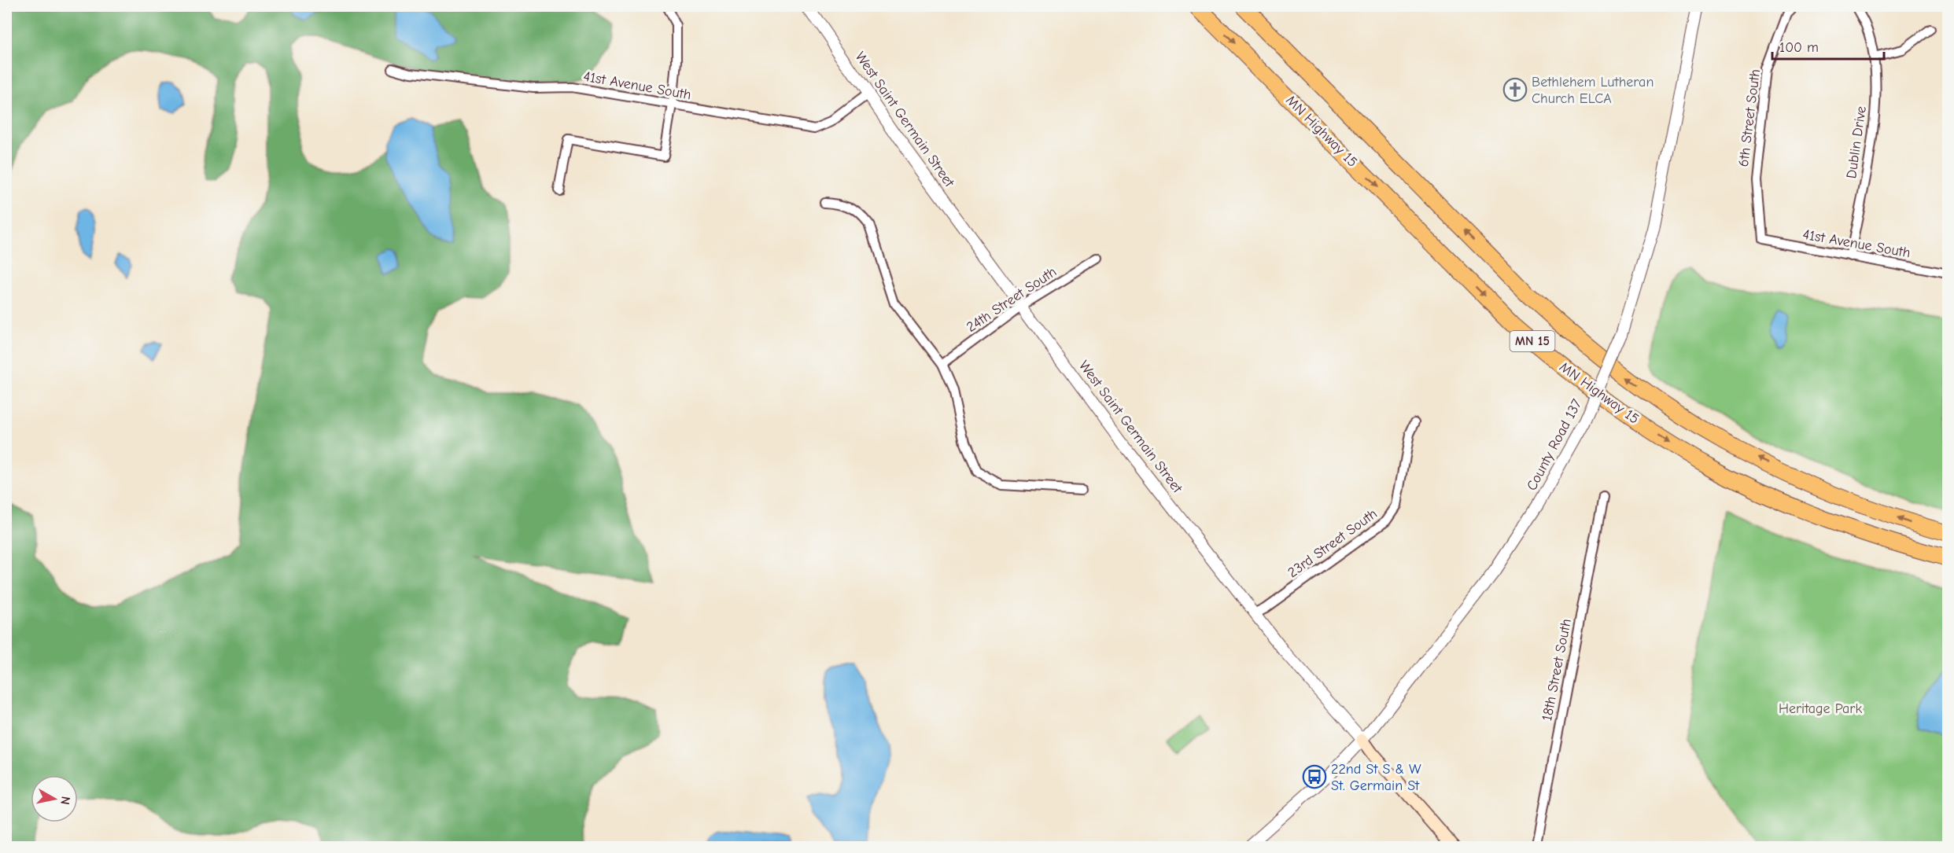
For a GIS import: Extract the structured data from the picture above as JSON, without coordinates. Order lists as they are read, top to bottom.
{
  "streets": {
    "highway": ["MN Highway 15", "MN 15"],
    "main road": ["West Saint Germain Street"],
    "street": [
      "41st Avenue South",
      "6th Street South",
      "Dublin Drive",
      "24th Street South",
      "County Road 137",
      "23rd Street South",
      "18th Street South"
    ]
  },
  "crossings": [
    ["41st Avenue South", "6th Street South"],
    ["41st Avenue South", "West Saint Germain Street"],
    ["41st Avenue South", "Dublin Drive"],
    ["West Saint Germain Street", "24th Street South"],
    ["West Saint Germain Street", "County Road 137"],
    ["West Saint Germain Street", "23rd Street South"]
  ],
  "parks": ["Heritage Park"],
  "places": {
    "church": ["Bethlehem Lutheran Church ELCA"],
    "bus stop": ["22nd St S & W St. Germain St"]
  },
  "scale_bar": "100 m",
  "north": "right"
}
